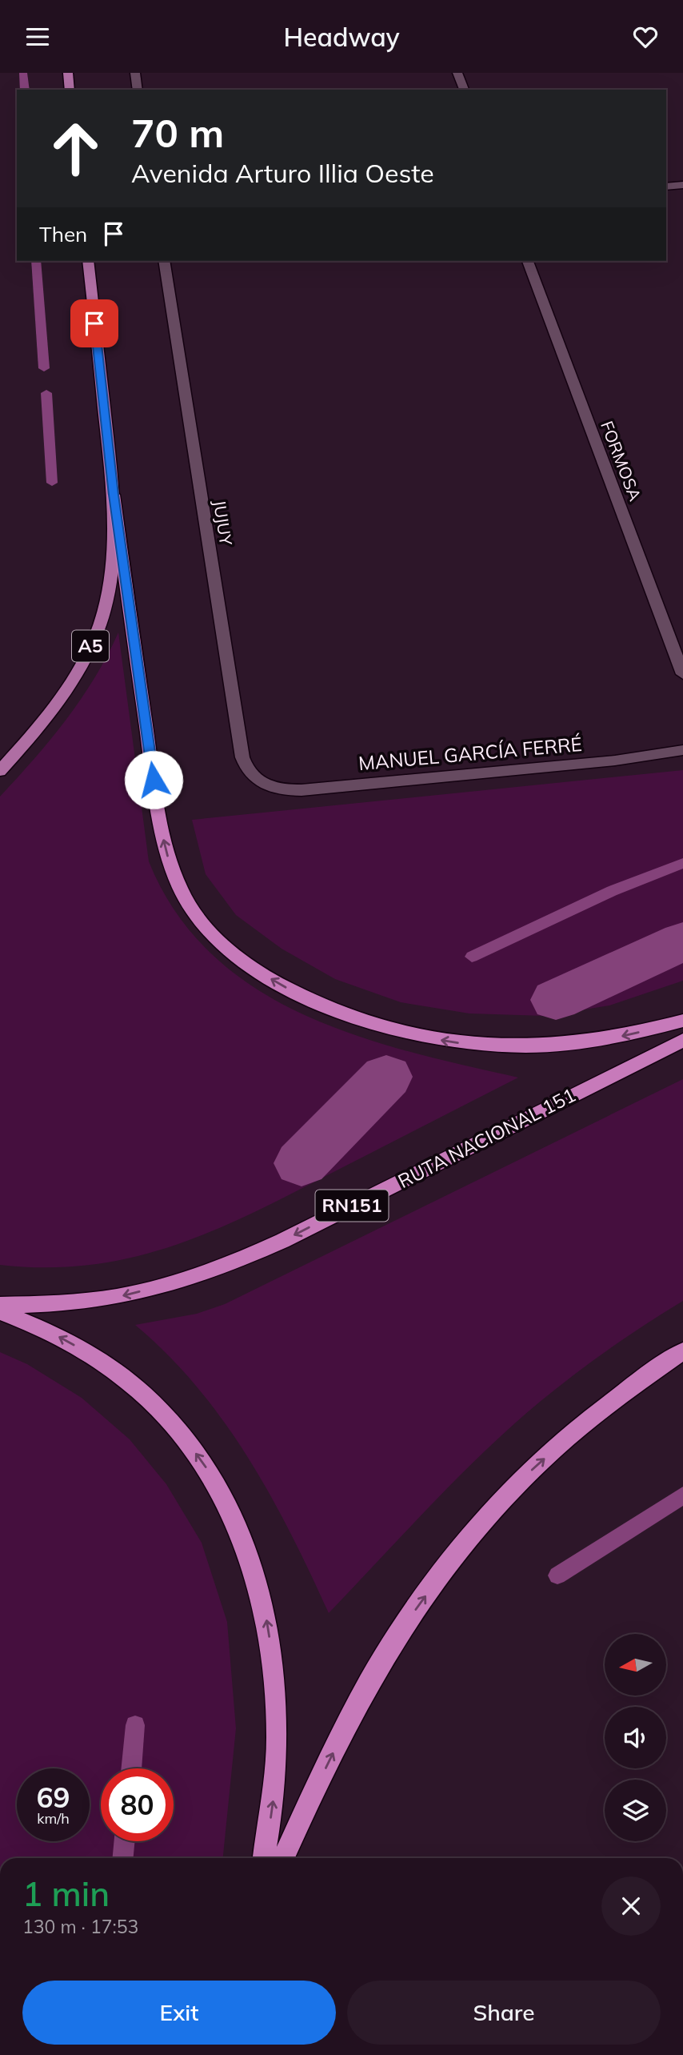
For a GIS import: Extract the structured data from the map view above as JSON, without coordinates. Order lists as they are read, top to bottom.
{
  "streets": {
    "highway": ["RUTA NACIONAL 151", "RN151"],
    "main road": ["A5"],
    "street": ["FORMOSA", "JUJUY", "MANUEL GARCÍA FERRÉ"]
  },
  "crossings": [
    ["JUJUY", "MANUEL GARCÍA FERRÉ"]
  ],
  "one_way": ["RUTA NACIONAL 151"],
  "north": "left",
  "page": {
    "header": "Headway",
    "turn": ["70 m", "Avenida Arturo Illia Oeste"],
    "then": "Then",
    "speed": "69 km/h",
    "limit": "80",
    "heading": ["1 min", "130 m · 17:53"],
    "buttons": ["Exit", "Share"]
  }
}
